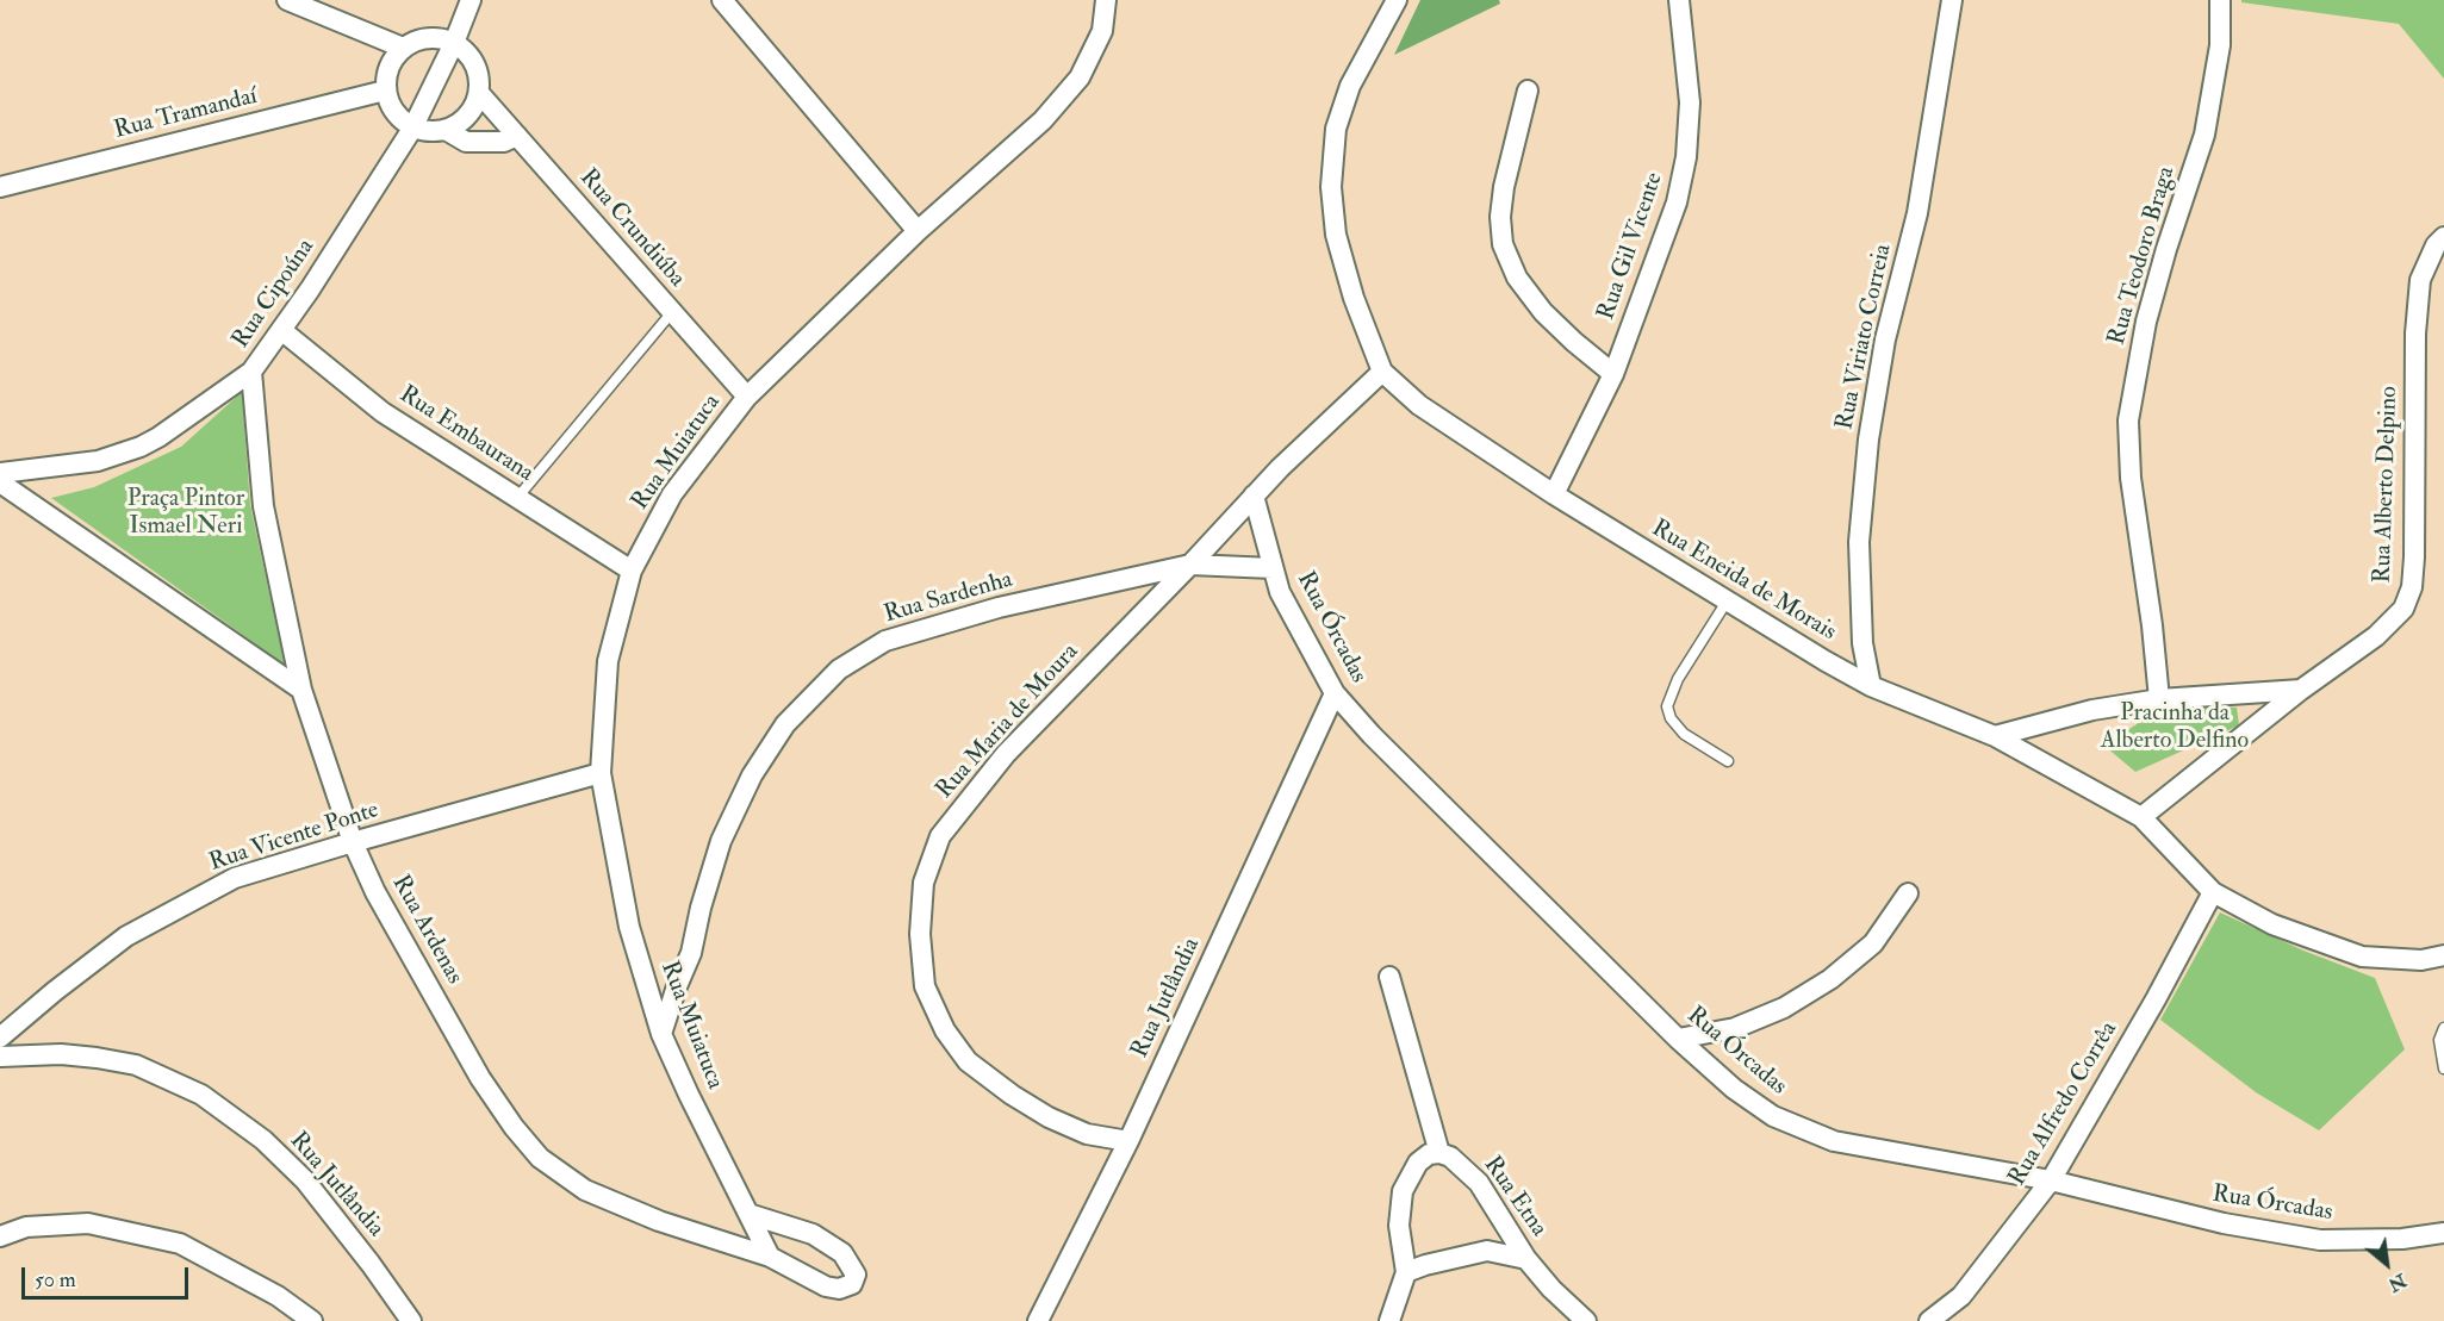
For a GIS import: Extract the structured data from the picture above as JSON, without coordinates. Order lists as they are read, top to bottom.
{
  "streets": {
    "street": [
      "Rua Tramandaí",
      "Rua Crundiúba",
      "Rua Gil Vicente",
      "Rua Teodoro Braga",
      "Rua Cipoúna",
      "Rua Viriato Correia",
      "Rua Embaurana",
      "Rua Muiatuca",
      "Rua Alberto Delpino",
      "Rua Eneida de Morais",
      "Rua Sardenha",
      "Rua Órcadas",
      "Rua Maria de Moura",
      "Rua Vicente Ponte",
      "Rua Ardenas",
      "Rua Jutlândia",
      "Rua Alfredo Corrêa",
      "Rua Etna"
    ]
  },
  "crossings": [
    ["Rua Crundiúba", "Rua Muiatuca"],
    ["Rua Gil Vicente", "Rua Eneida de Morais"],
    ["Rua Cipoúna", "Rua Embaurana"],
    ["Rua Cipoúna", "Rua Ardenas"],
    ["Rua Viriato Correia", "Rua Eneida de Morais"],
    ["Rua Embaurana", "Rua Muiatuca"],
    ["Rua Muiatuca", "Rua Sardenha"],
    ["Rua Muiatuca", "Rua Vicente Ponte"],
    ["Rua Muiatuca", "Rua Ardenas"],
    ["Rua Alberto Delpino", "Rua Eneida de Morais"],
    ["Rua Eneida de Morais", "Rua Maria de Moura"],
    ["Rua Eneida de Morais", "Rua Alfredo Corrêa"],
    ["Rua Sardenha", "Rua Órcadas"],
    ["Rua Sardenha", "Rua Maria de Moura"],
    ["Rua Órcadas", "Rua Maria de Moura"],
    ["Rua Órcadas", "Rua Jutlândia"],
    ["Rua Órcadas", "Rua Alfredo Corrêa"],
    ["Rua Maria de Moura", "Rua Jutlândia"],
    ["Rua Vicente Ponte", "Rua Ardenas"]
  ],
  "parks": ["Praça Pintor Ismael Neri", "Pracinha da Alberto Delfino"],
  "scale_bar": "50 m",
  "north": "bottom right"
}
